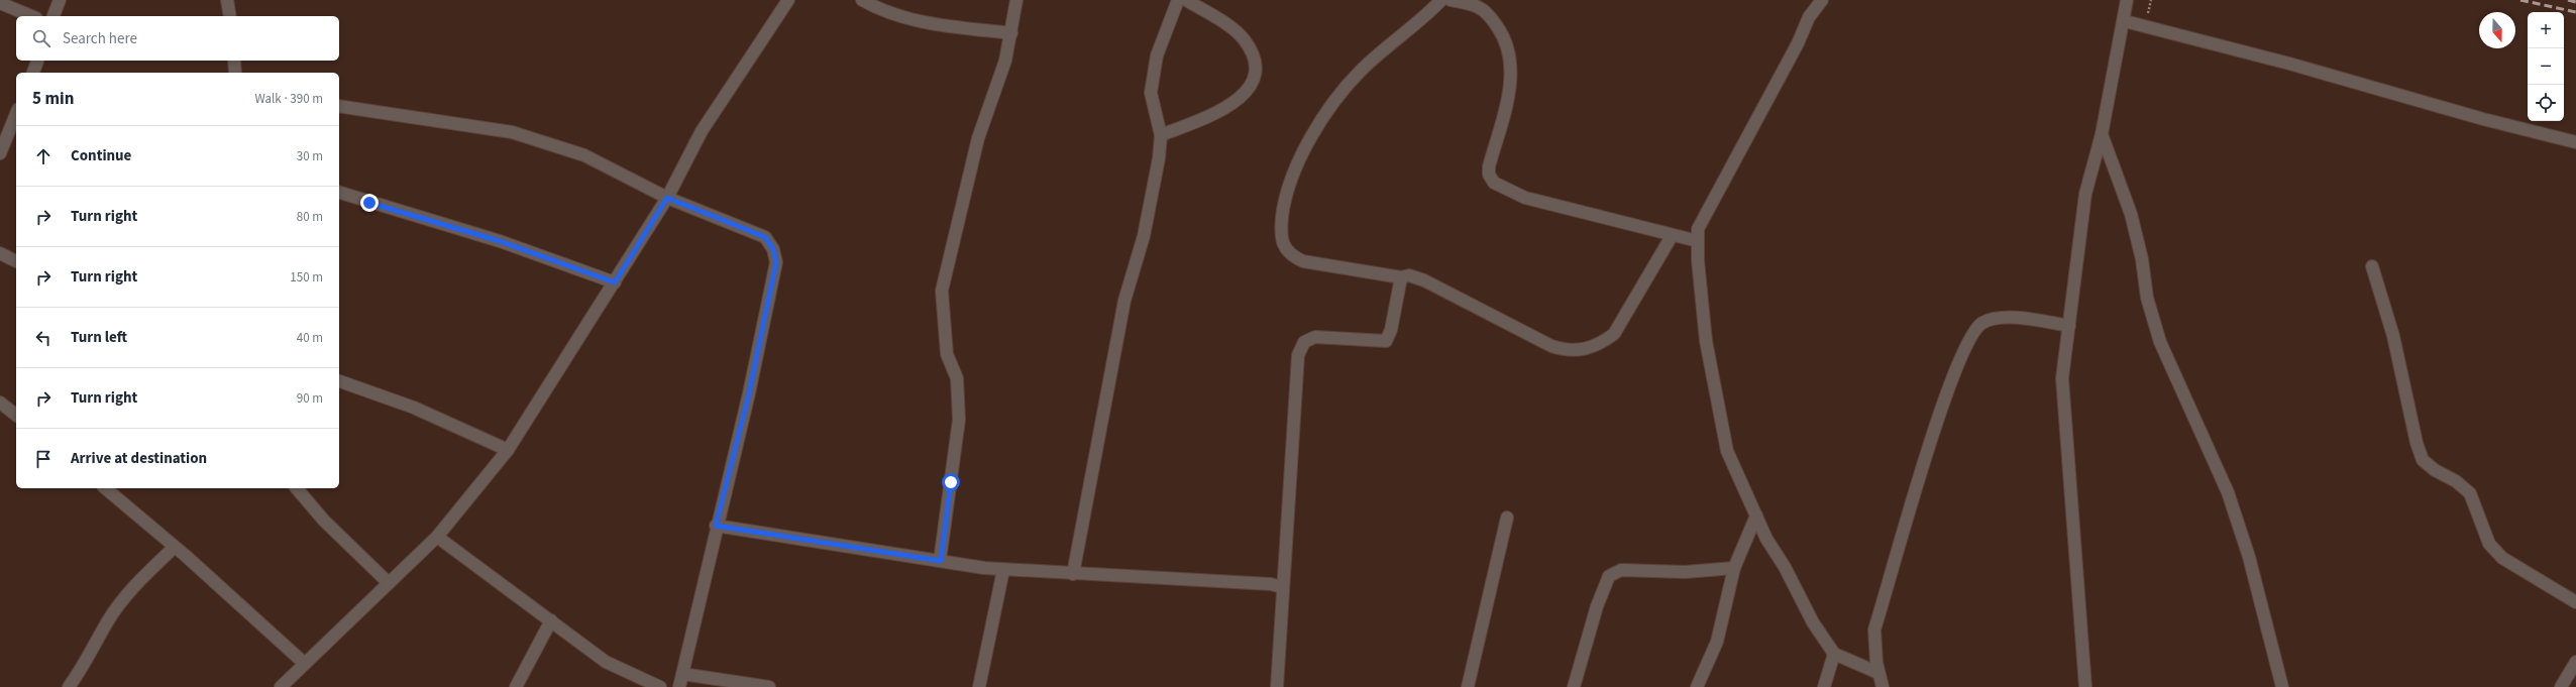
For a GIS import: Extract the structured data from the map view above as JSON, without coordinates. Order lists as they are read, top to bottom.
{
  "north": "bottom",
  "page": {
    "map_buttons": ["+", "−"],
    "search": "Search here",
    "heading": ["5 min", "Walk · 390 m"],
    "list": [
      ["Continue", "30 m"],
      ["Turn right", "80 m"],
      ["Turn right", "150 m"],
      ["Turn left", "40 m"],
      ["Turn right", "90 m"],
      "Arrive at destination"
    ]
  }
}
